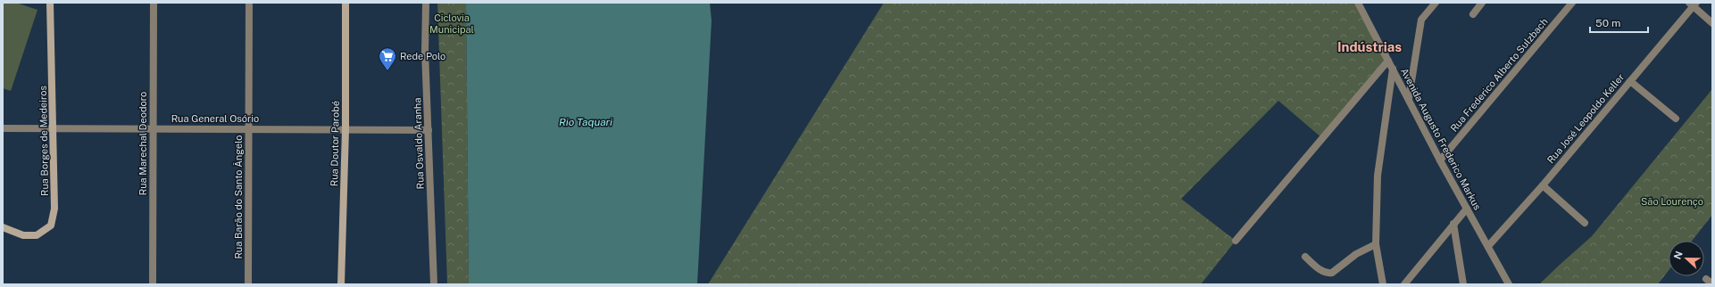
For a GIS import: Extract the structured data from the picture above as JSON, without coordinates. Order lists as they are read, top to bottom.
{
  "streets": {
    "main road": ["Rua Borges de Medeiros", "Rua Doutor Parobé"],
    "street": [
      "Rua Frederico Alberto Sulzbach",
      "Rua General Osório",
      "Rua José Leopoldo Keller",
      "Avenida Augusto Frederico Markus",
      "Rua Marechal Deodoro",
      "Rua Osvaldo Aranha",
      "Rua Barão do Santo Ângelo"
    ]
  },
  "crossings": [
    ["Rua Frederico Alberto Sulzbach", "Avenida Augusto Frederico Markus"],
    ["Rua General Osório", "Rua Borges de Medeiros"],
    ["Rua General Osório", "Rua Marechal Deodoro"],
    ["Rua General Osório", "Rua Doutor Parobé"],
    ["Rua General Osório", "Rua Osvaldo Aranha"],
    ["Rua General Osório", "Rua Barão do Santo Ângelo"],
    ["Rua José Leopoldo Keller", "Avenida Augusto Frederico Markus"]
  ],
  "districts": ["Indústrias"],
  "water": ["Rio Taquari"],
  "parks": ["Ciclovia Municipal", "São Lourenço"],
  "places": {
    "supermarket": ["Rede Polo"]
  },
  "scale_bar": "50 m",
  "north": "left"
}
